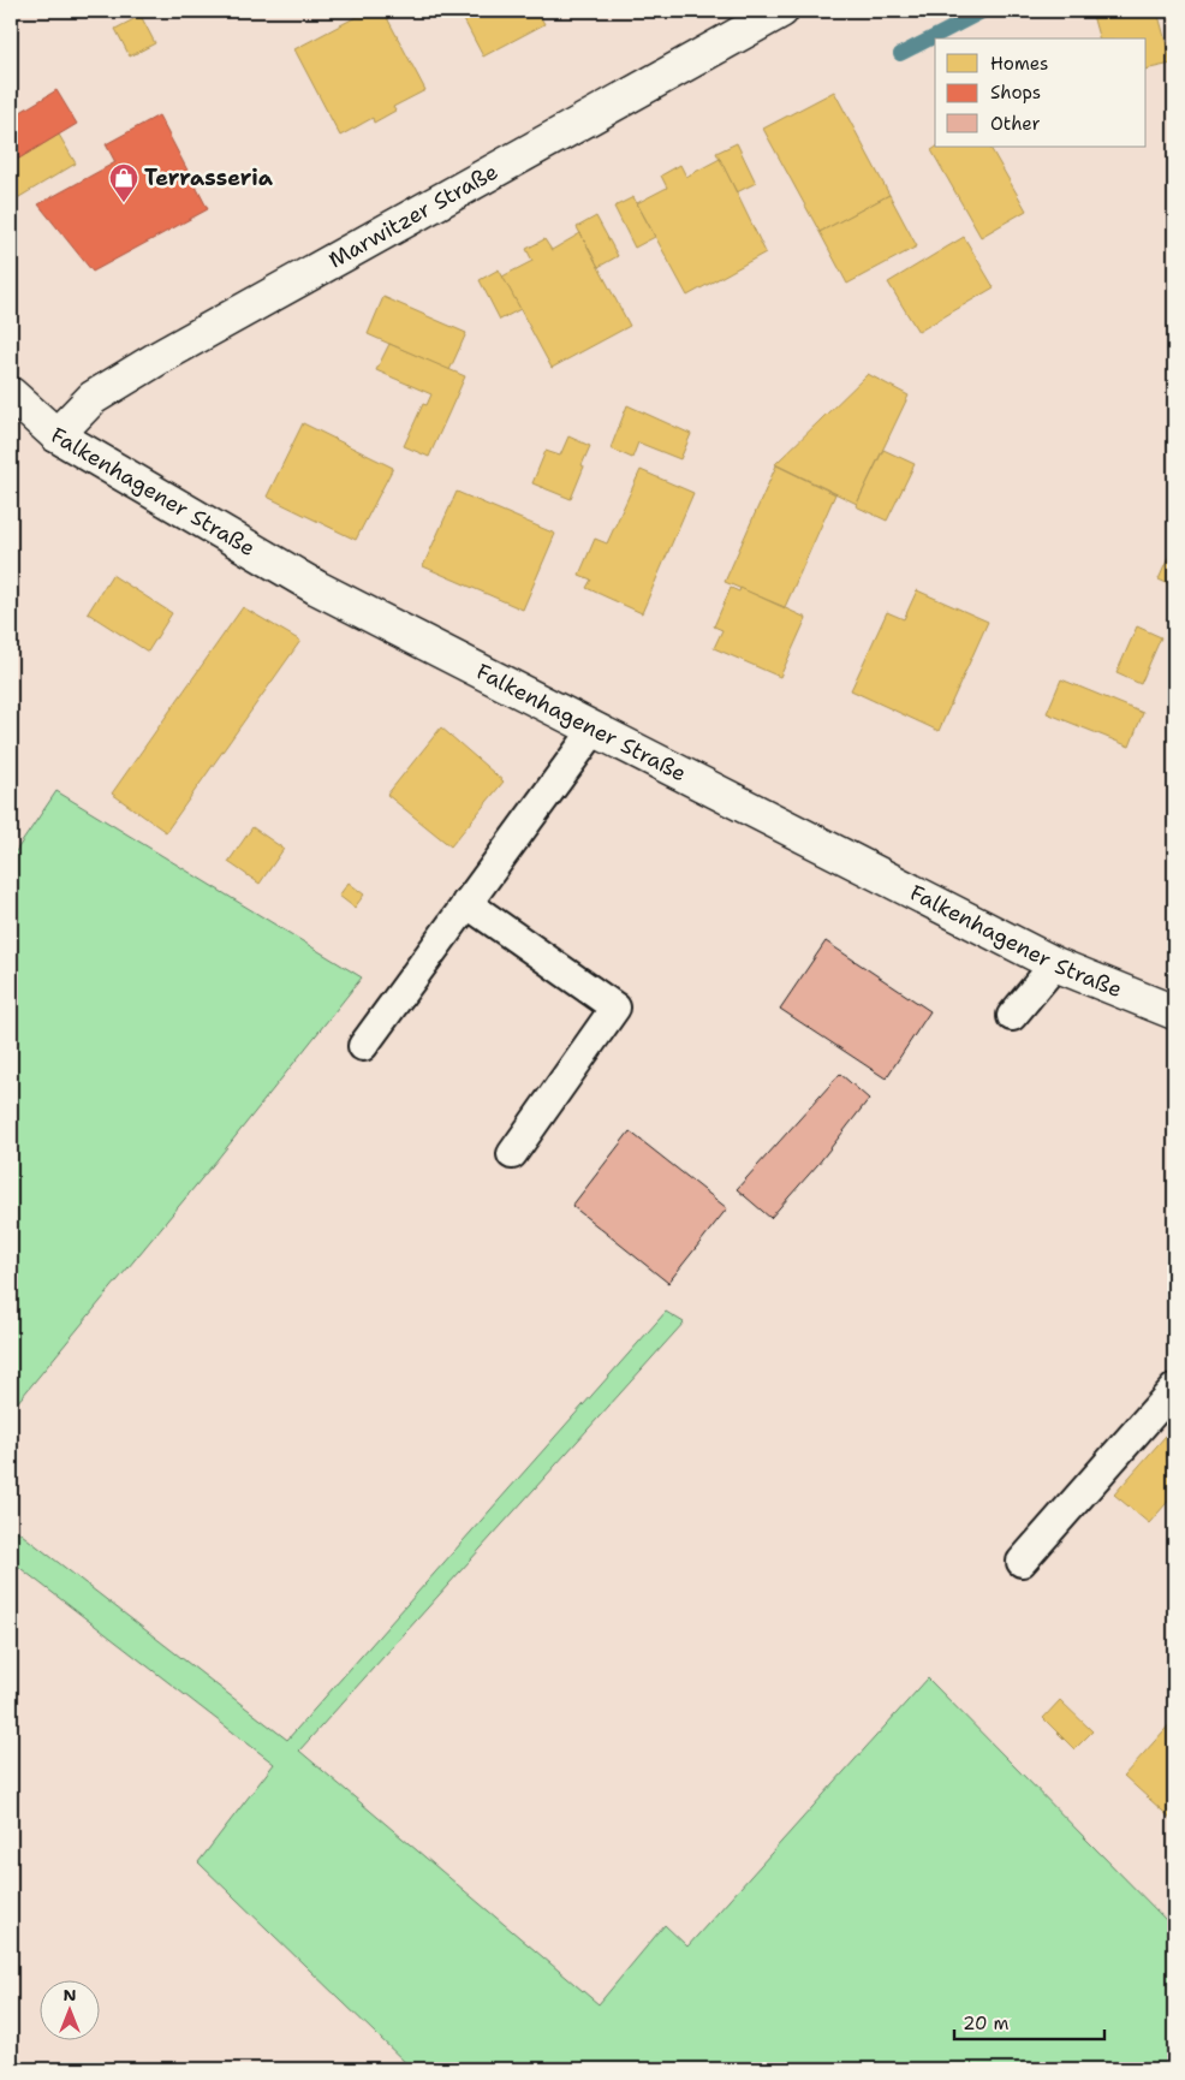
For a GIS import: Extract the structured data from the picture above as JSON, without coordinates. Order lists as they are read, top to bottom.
{
  "streets": {
    "main road": ["Marwitzer Straße", "Falkenhagener Straße"]
  },
  "crossings": [
    ["Marwitzer Straße", "Falkenhagener Straße"]
  ],
  "places": {
    "shop": ["Terrasseria"]
  },
  "legend": ["Homes", "Shops", "Other"],
  "scale_bar": "20 m",
  "north": "top"
}
